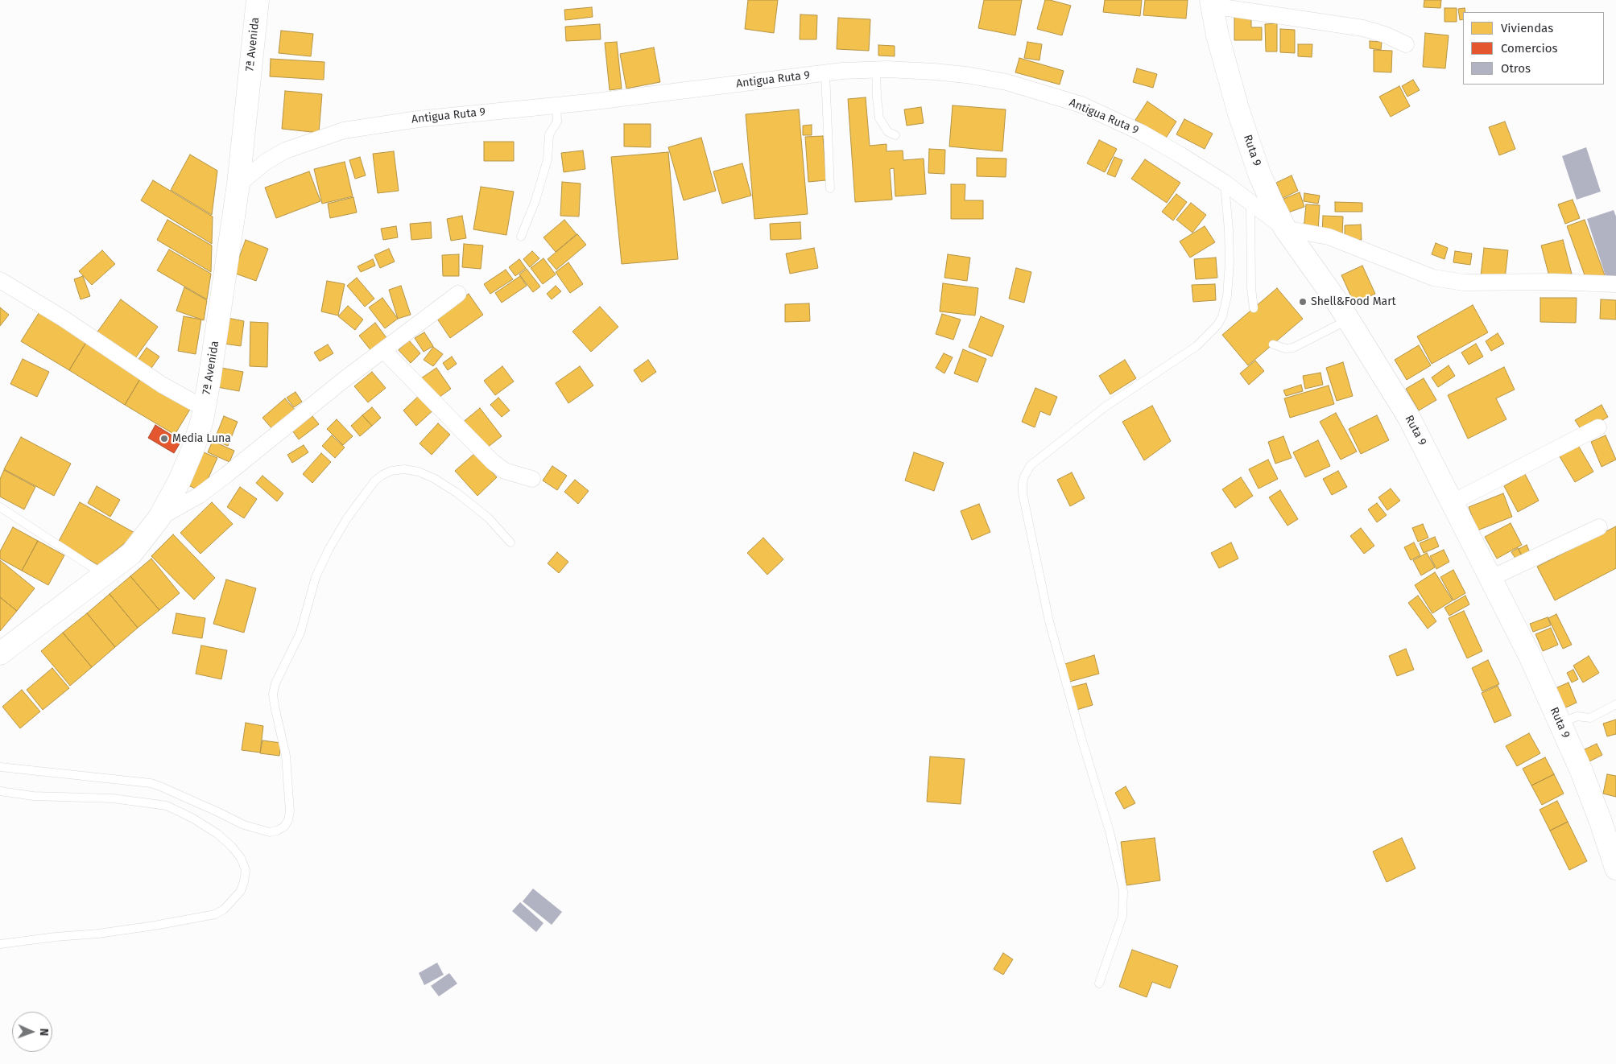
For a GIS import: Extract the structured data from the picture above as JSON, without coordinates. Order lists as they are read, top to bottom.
{
  "streets": {
    "main road": ["7ª Avenida", "Ruta 9"],
    "street": ["Antigua Ruta 9"]
  },
  "crossings": [
    ["7ª Avenida", "Antigua Ruta 9"],
    ["Antigua Ruta 9", "Ruta 9"]
  ],
  "places": ["Shell&Food Mart", "Media Luna"],
  "legend": ["Viviendas", "Comercios", "Otros"],
  "north": "right"
}
